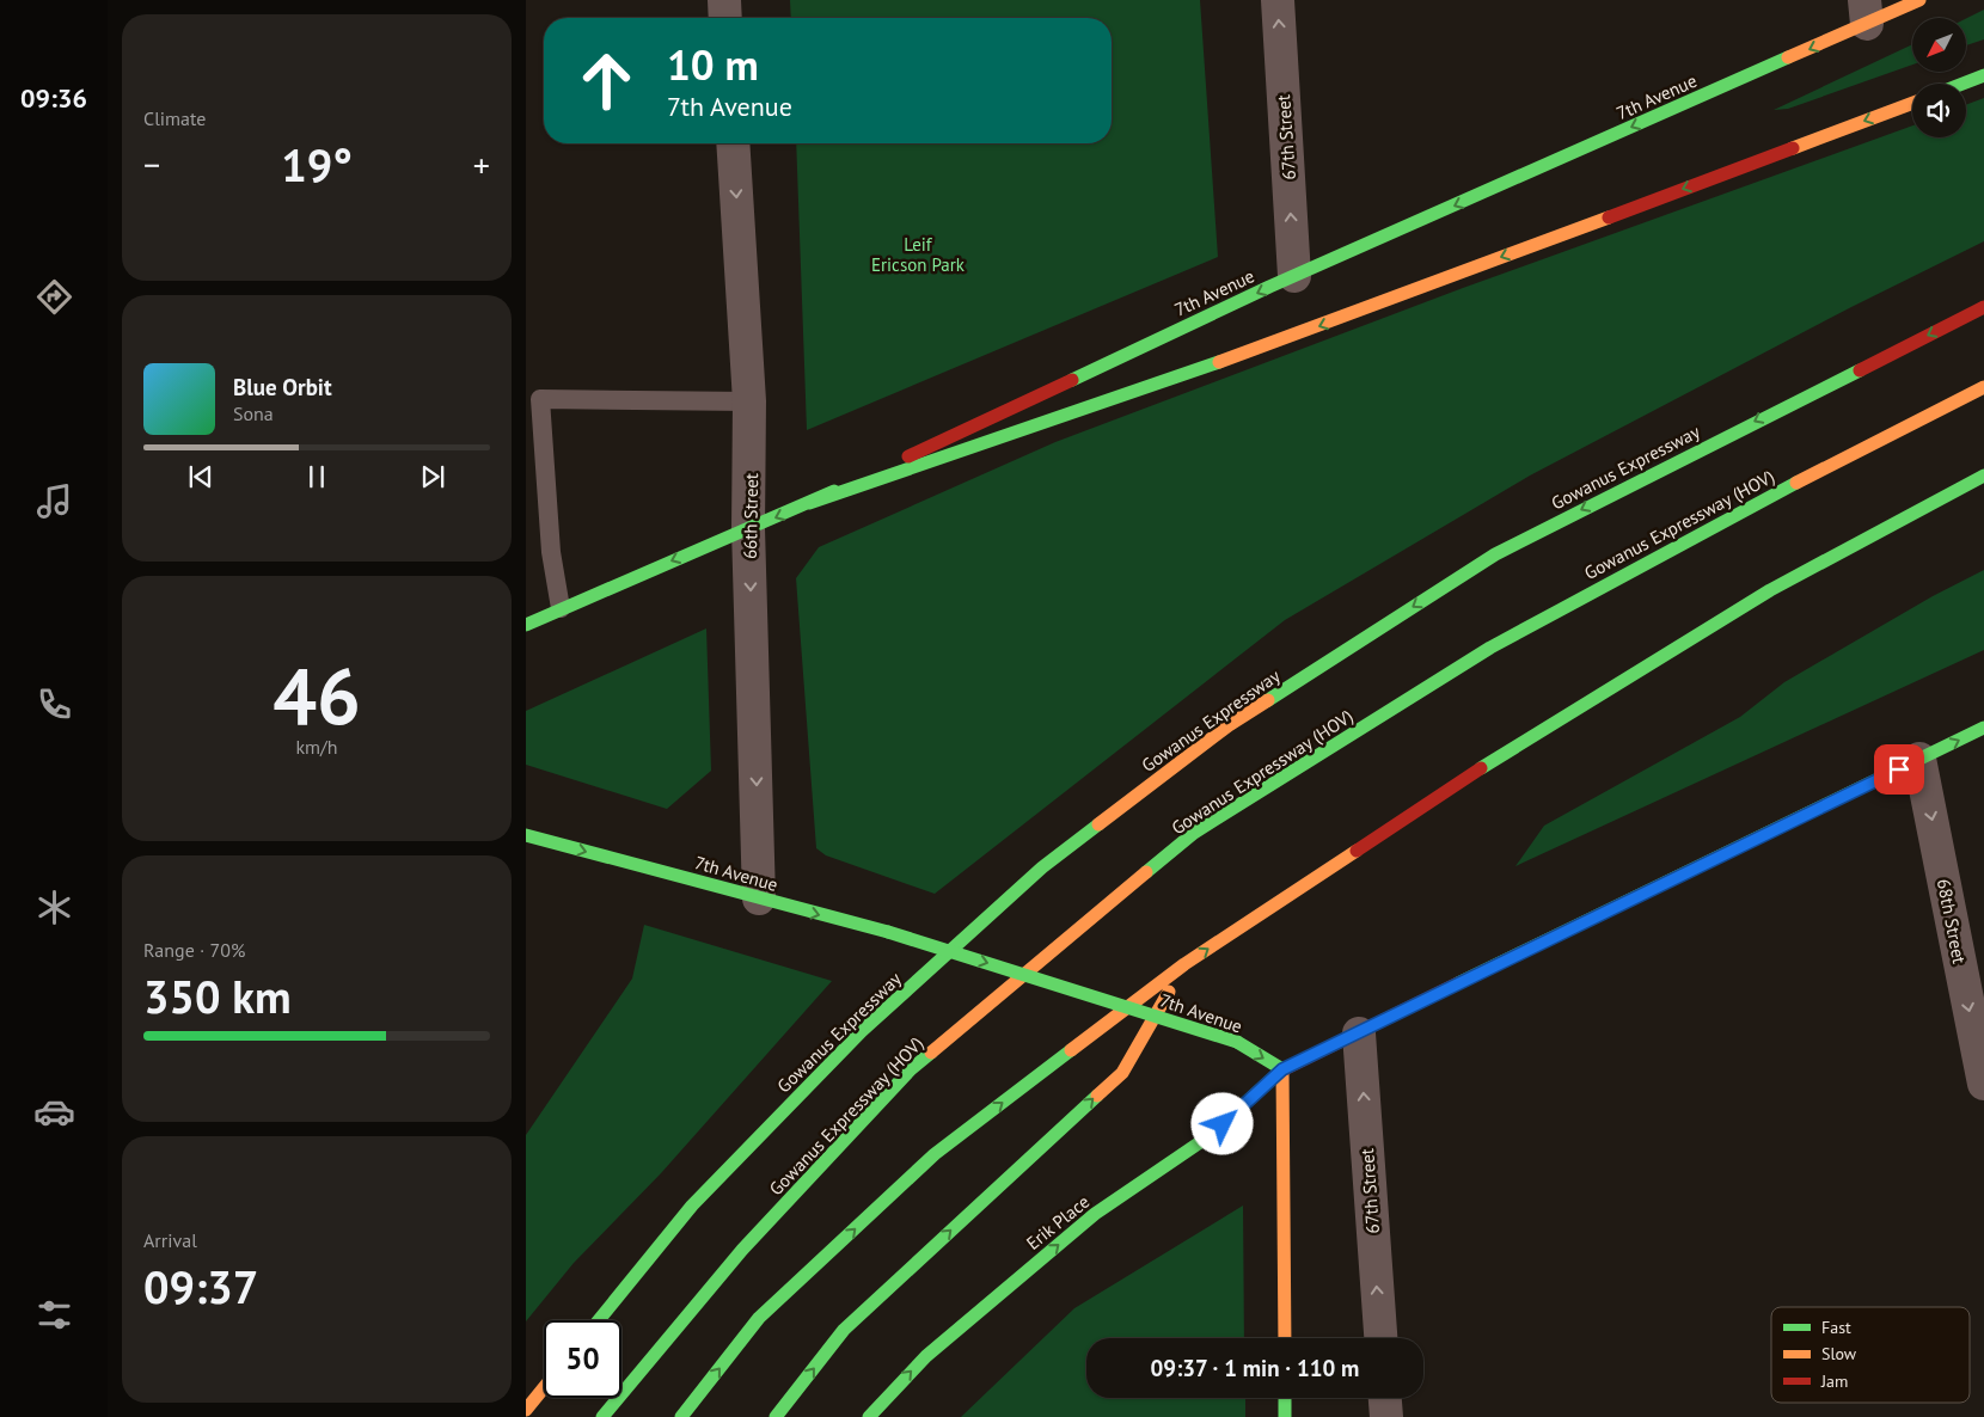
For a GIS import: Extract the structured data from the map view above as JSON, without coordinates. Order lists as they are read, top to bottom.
{
  "streets": {
    "main road": [
      "7th Avenue",
      "Gowanus Expressway",
      "Gowanus Expressway (HOV)",
      "Erik Place"
    ],
    "street": ["67th Street", "66th Street", "68th Street"]
  },
  "crossings": [
    ["7th Avenue", "67th Street"],
    ["7th Avenue", "66th Street"],
    ["7th Avenue", "Erik Place"]
  ],
  "one_way": [
    "67th Street",
    "Gowanus Expressway",
    "66th Street",
    "68th Street"
  ],
  "parks": ["Leif Ericson Park"],
  "legend": ["Fast", "Slow", "Jam"],
  "north": "bottom left",
  "page": {
    "tabs": "09:36",
    "tile": [
      "Climate",
      ["46", "km/h"],
      ["Range · 70%", "350 km"],
      ["Arrival", "09:37"]
    ],
    "turn": ["10 m", "7th Avenue"],
    "heat": ["−", "19°", "+"],
    "song": ["Blue Orbit", "Sona"],
    "limit": "50",
    "trip": "09:37 · 1 min · 110 m"
  }
}
